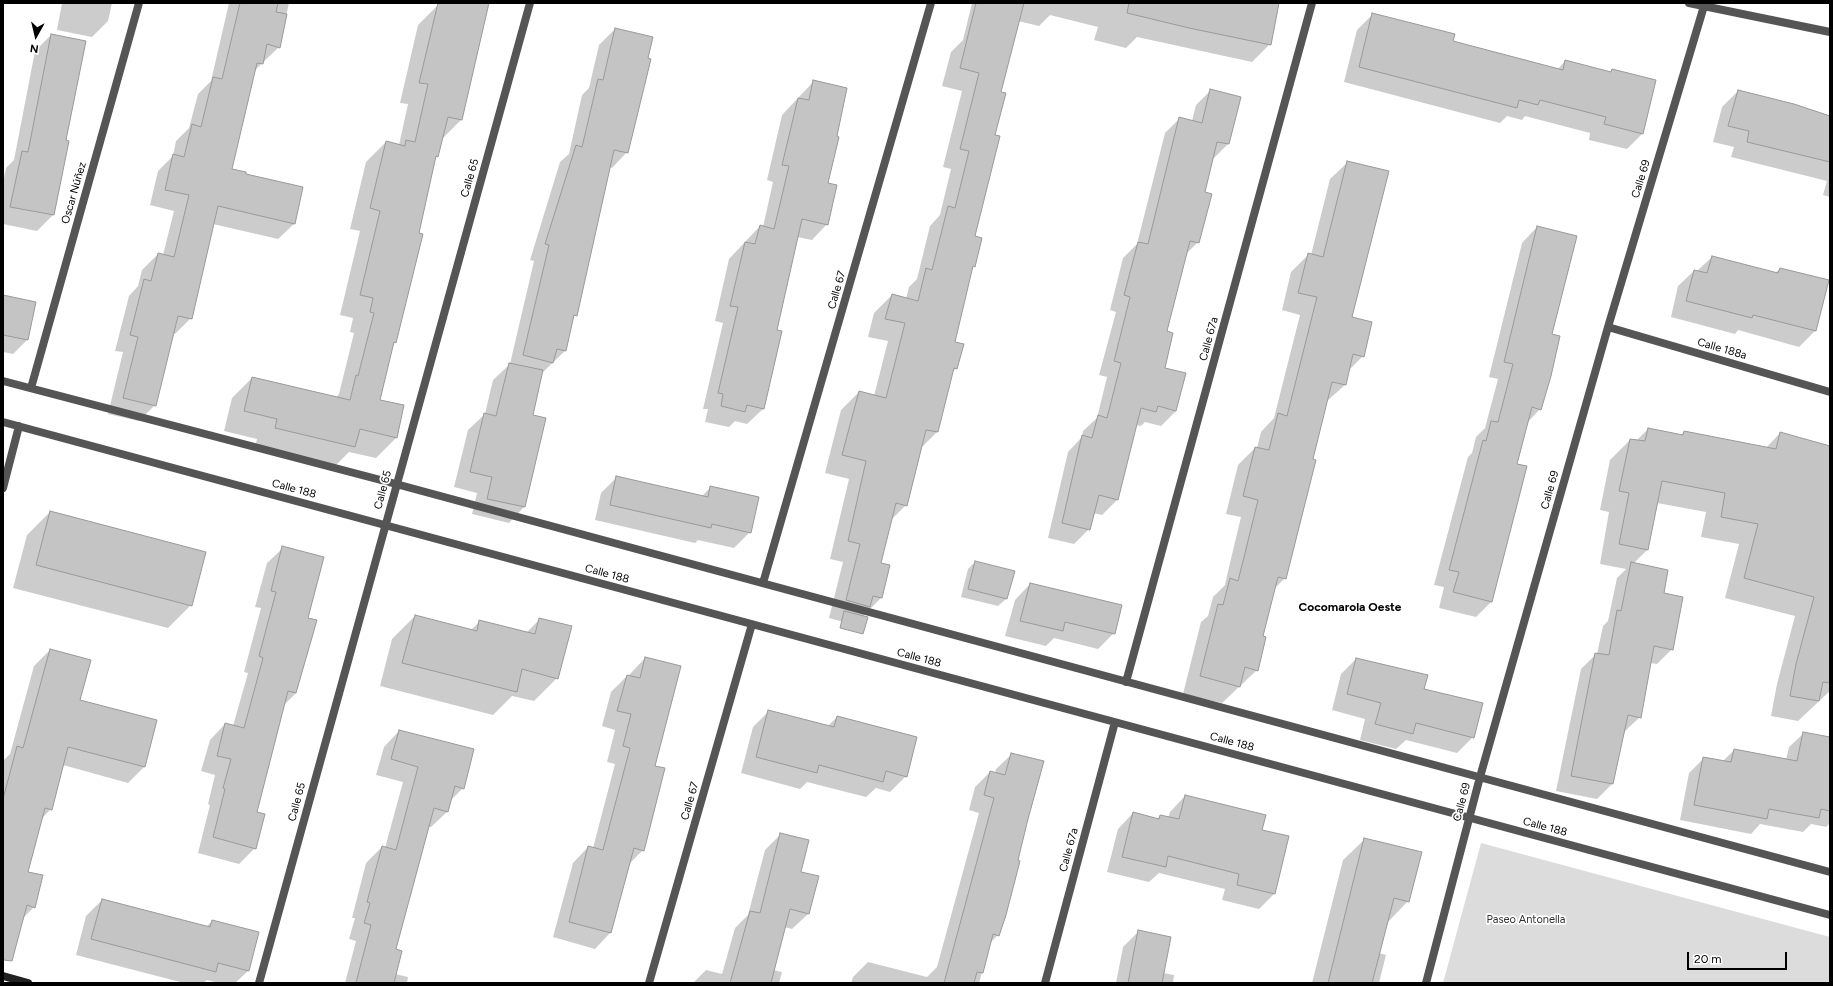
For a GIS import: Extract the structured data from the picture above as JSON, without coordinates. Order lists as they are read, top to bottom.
{
  "streets": {
    "street": [
      "Calle 65",
      "Calle 69",
      "Oscar Núñez",
      "Calle 67",
      "Calle 67a",
      "Calle 188a",
      "Calle 188"
    ]
  },
  "crossings": [
    ["Calle 65", "Calle 188"],
    ["Calle 69", "Calle 188a"],
    ["Calle 69", "Calle 188"],
    ["Calle 67", "Calle 188"],
    ["Calle 67a", "Calle 188"]
  ],
  "districts": ["Cocomarola Oeste"],
  "parks": ["Paseo Antonella"],
  "scale_bar": "20 m",
  "north": "bottom"
}
